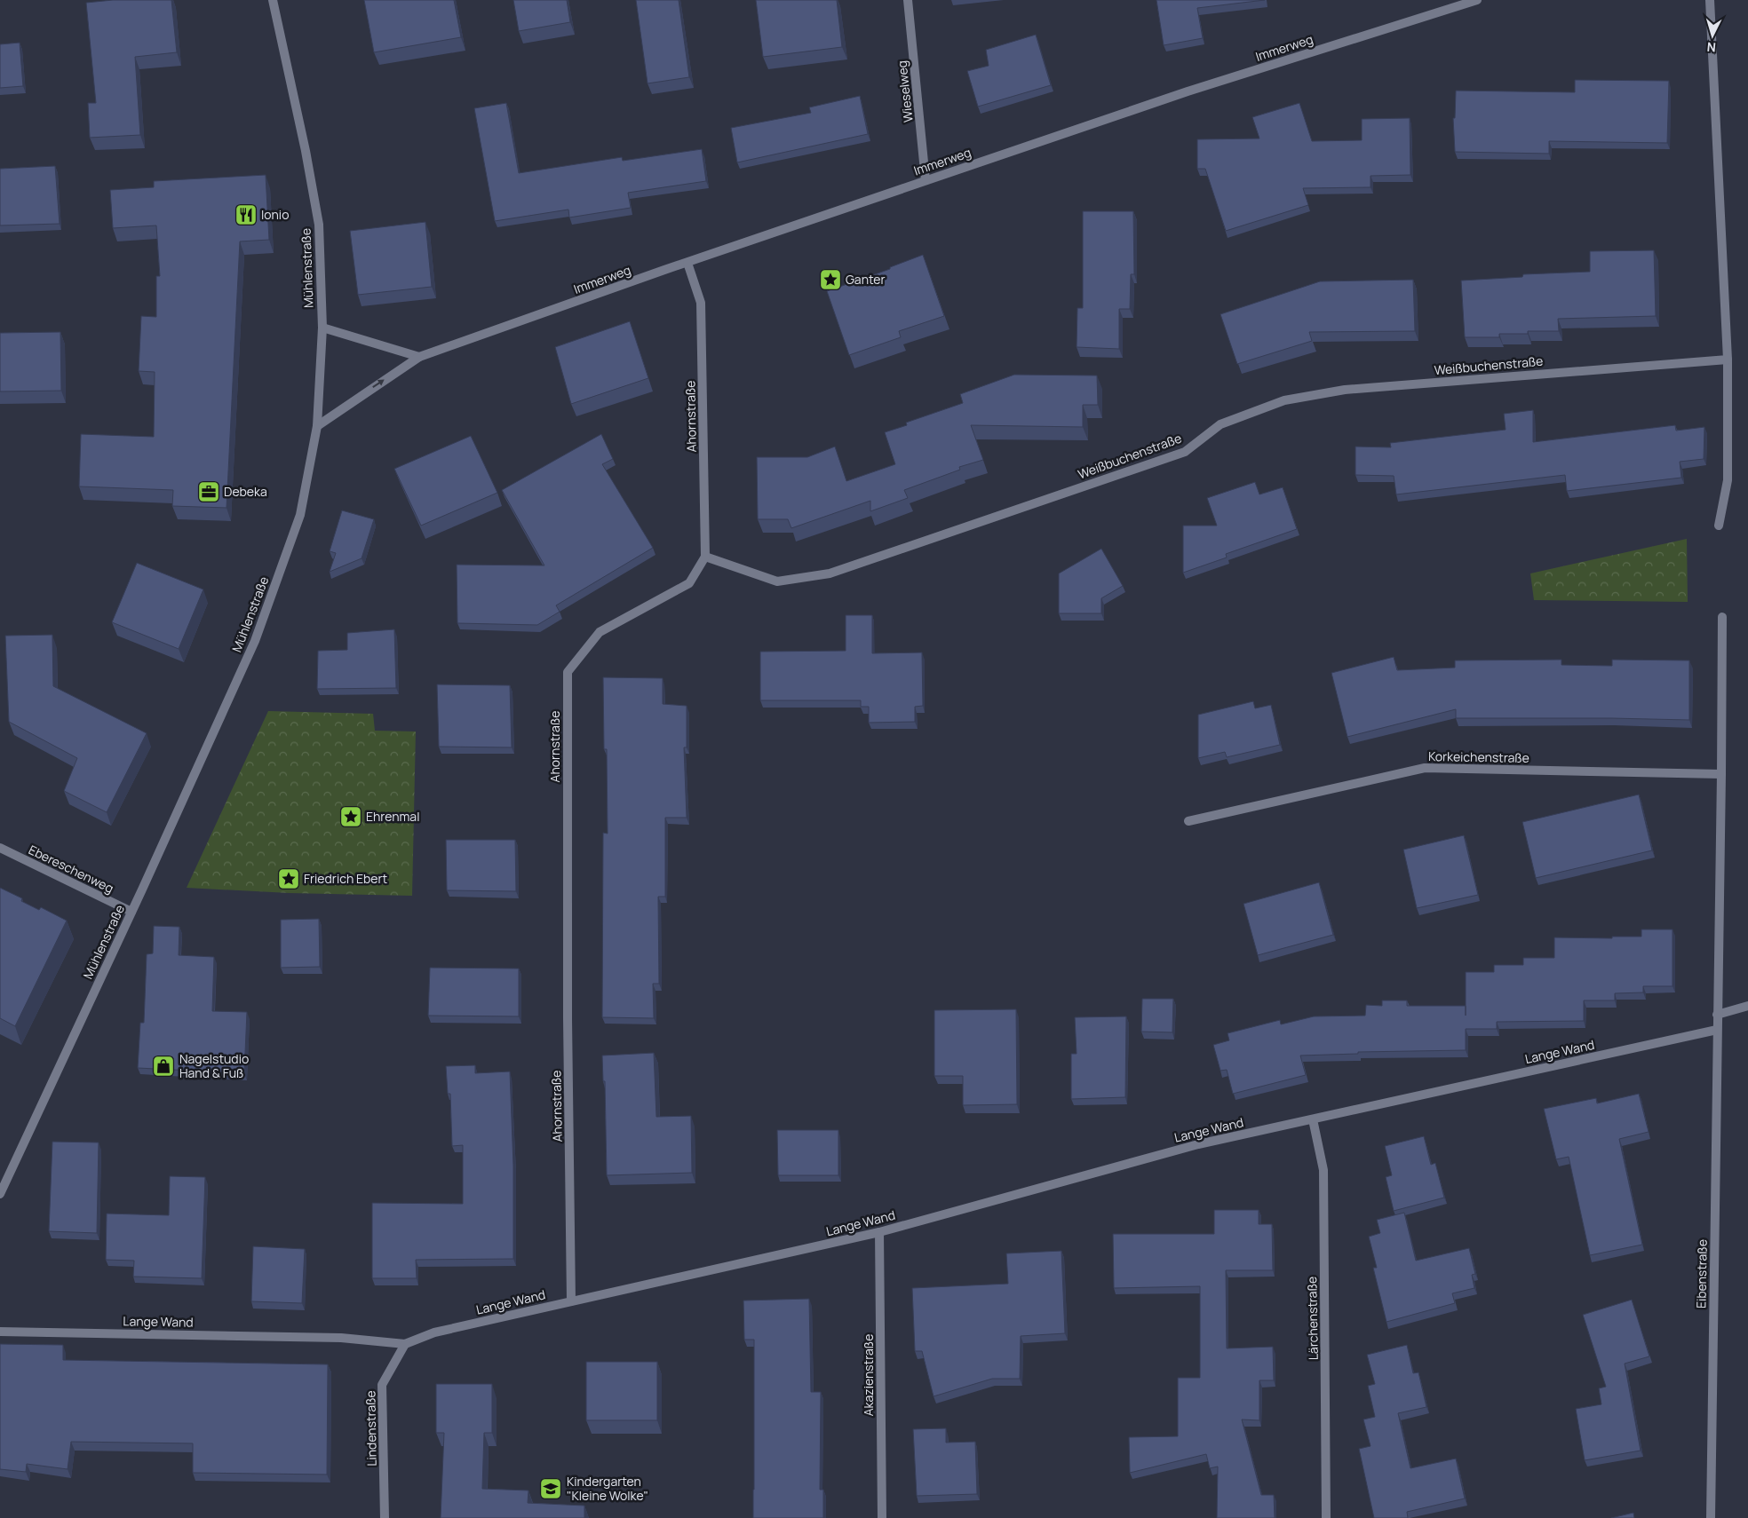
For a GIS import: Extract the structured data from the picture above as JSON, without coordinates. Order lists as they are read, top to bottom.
{
  "streets": {
    "street": [
      "Immerweg",
      "Wieselweg",
      "Mühlenstraße",
      "Weißbuchenstraße",
      "Ahornstraße",
      "Korkeichenstraße",
      "Ebereschenweg",
      "Lange Wand",
      "Eibenstraße",
      "Lärchenstraße",
      "Akazienstraße",
      "Lindenstraße"
    ]
  },
  "crossings": [
    ["Immerweg", "Wieselweg"],
    ["Immerweg", "Mühlenstraße"],
    ["Immerweg", "Ahornstraße"],
    ["Mühlenstraße", "Ebereschenweg"],
    ["Weißbuchenstraße", "Ahornstraße"],
    ["Ahornstraße", "Lange Wand"],
    ["Lange Wand", "Eibenstraße"],
    ["Lange Wand", "Lärchenstraße"],
    ["Lange Wand", "Akazienstraße"],
    ["Lange Wand", "Lindenstraße"]
  ],
  "places": {
    "restaurant": ["Ionio"],
    "place": ["Ganter", "Ehrenmal", "Friedrich Ebert"],
    "office": ["Debeka"],
    "shop": ["Nagelstudio Hand & Fuß"],
    "school or university": ["Kindergarten \"Kleine Wolke\""]
  },
  "north": "bottom"
}
